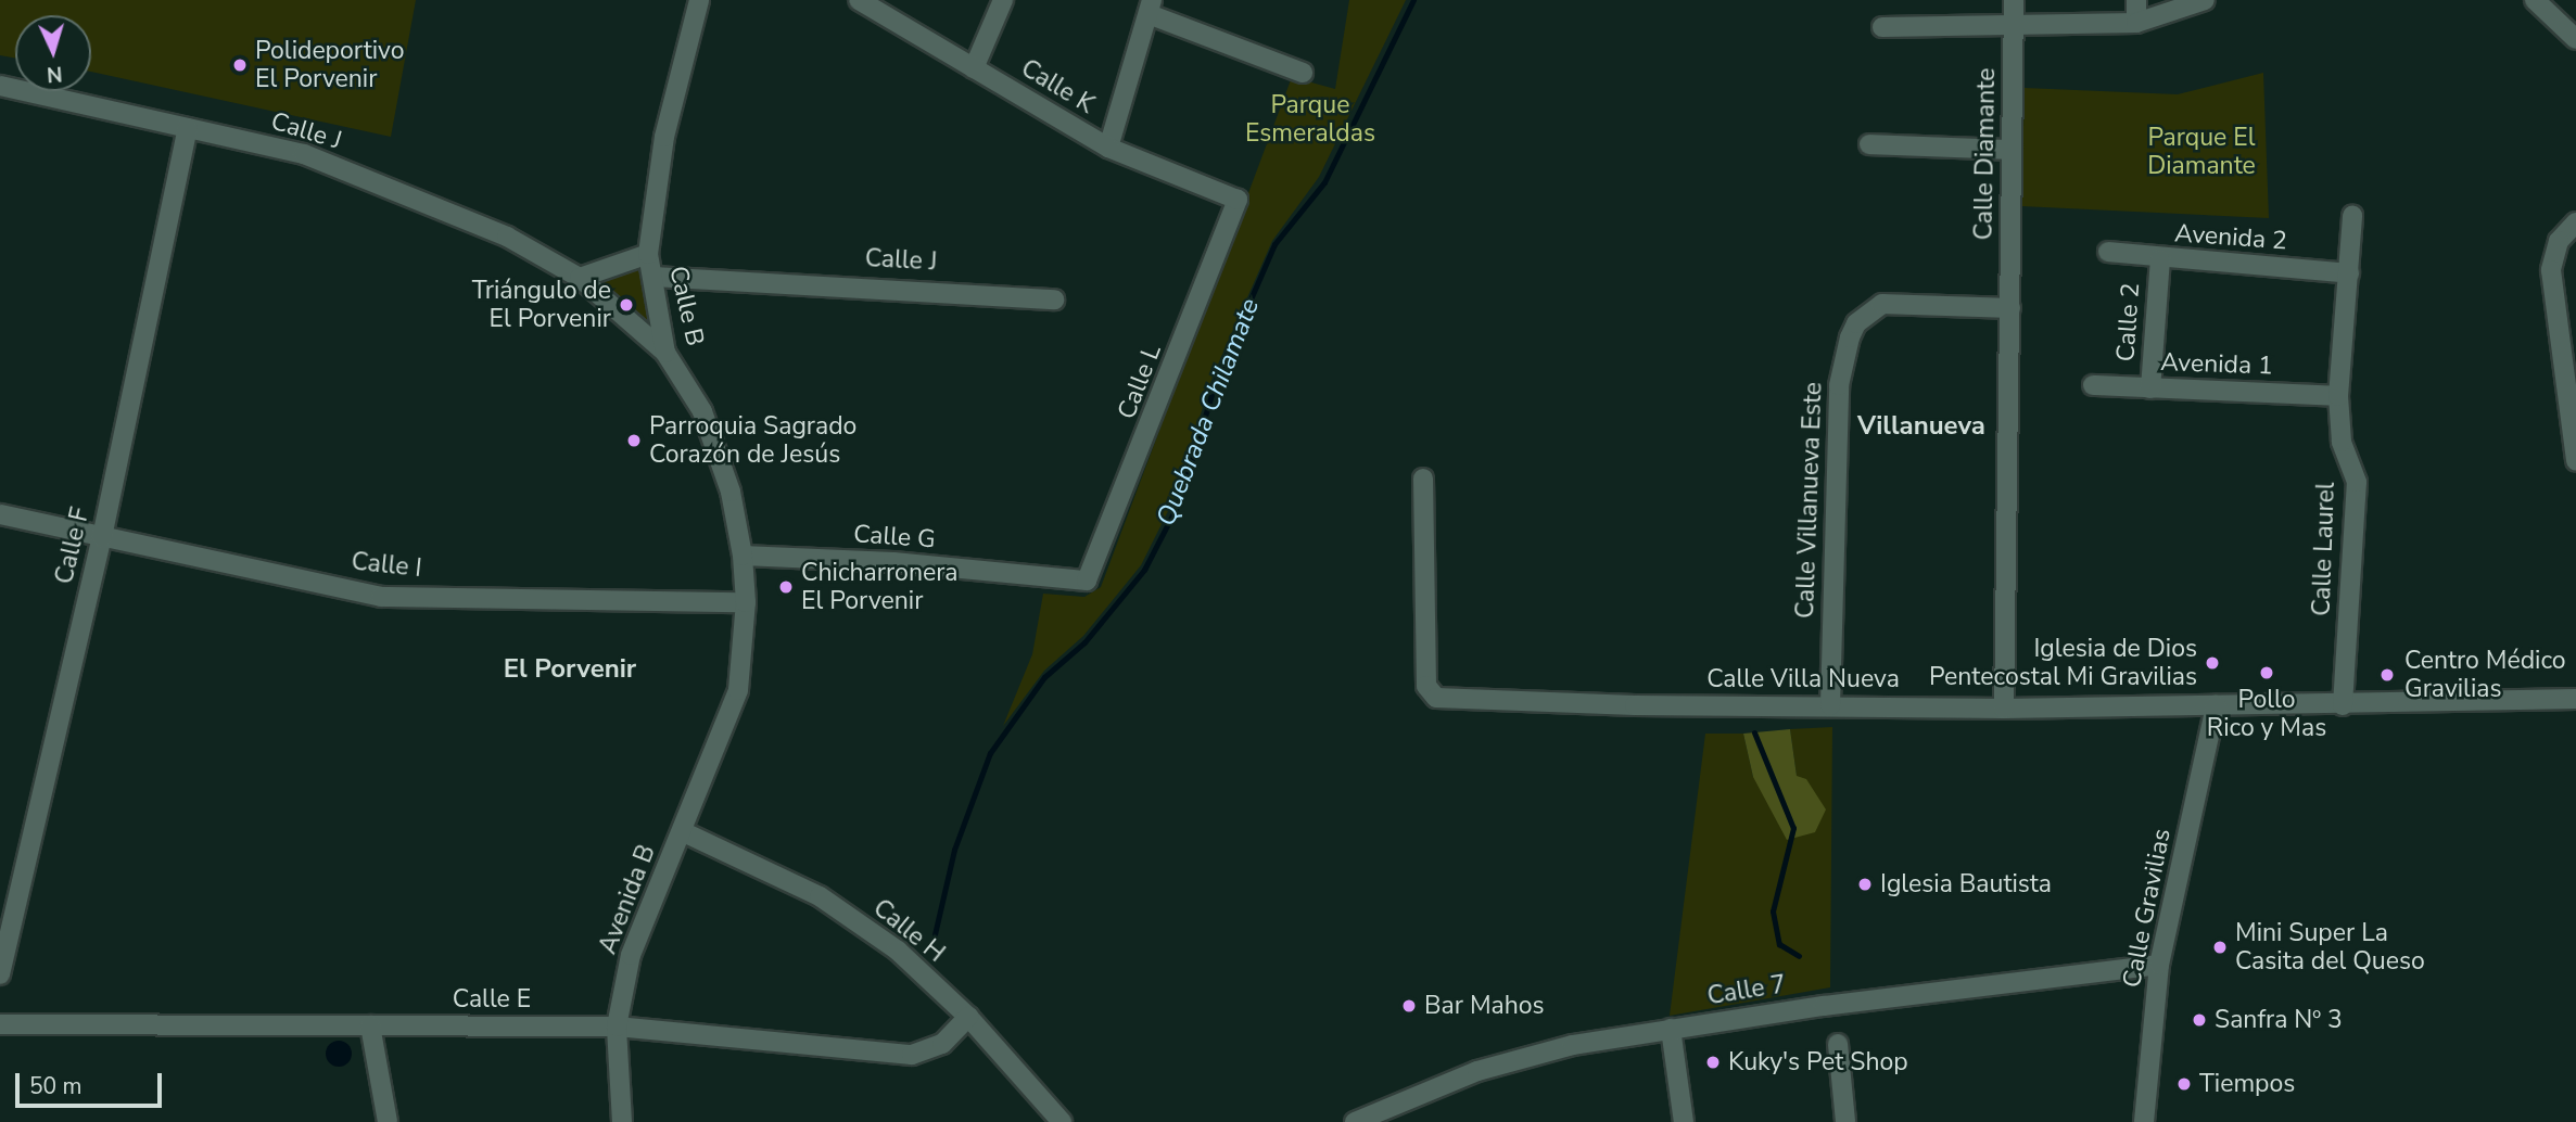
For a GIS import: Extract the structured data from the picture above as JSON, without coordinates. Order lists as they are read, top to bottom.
{
  "streets": {
    "street": [
      "Calle K",
      "Calle J",
      "Calle Diamante",
      "Avenida 2",
      "Calle B",
      "Calle 2",
      "Avenida 1",
      "Calle L",
      "Calle Villanueva Este",
      "Calle G",
      "Calle F",
      "Calle Laurel",
      "Calle I",
      "Calle Villa Nueva",
      "Avenida B",
      "Calle Gravilias",
      "Calle H",
      "Calle 7",
      "Calle E"
    ]
  },
  "crossings": [
    ["Calle K", "Calle L"],
    ["Calle J", "Calle B"],
    ["Calle J", "Calle F"],
    ["Calle Diamante", "Calle Villanueva Este"],
    ["Calle Diamante", "Calle Villa Nueva"],
    ["Avenida 2", "Calle 2"],
    ["Avenida 2", "Calle Laurel"],
    ["Calle B", "Calle G"],
    ["Calle B", "Calle I"],
    ["Calle B", "Avenida B"],
    ["Calle B", "Calle H"],
    ["Calle 2", "Avenida 1"],
    ["Avenida 1", "Calle Laurel"],
    ["Calle L", "Calle G"],
    ["Calle Villanueva Este", "Calle Villa Nueva"],
    ["Calle F", "Calle I"],
    ["Calle Laurel", "Calle Villa Nueva"],
    ["Calle Villa Nueva", "Calle Gravilias"],
    ["Avenida B", "Calle H"],
    ["Avenida B", "Calle E"],
    ["Calle Gravilias", "Calle 7"],
    ["Calle H", "Calle E"]
  ],
  "districts": ["Villanueva", "El Porvenir"],
  "water": ["Quebrada Chilamate"],
  "parks": ["Parque Esmeraldas", "Parque El Diamante"],
  "places": [
    "Polideportivo El Porvenir",
    "Triángulo de El Porvenir",
    "Parroquia Sagrado Corazón de Jesús",
    "Chicharronera El Porvenir",
    "Iglesia de Dios Pentecostal Mi Gravilias",
    "Pollo Rico y Mas",
    "Centro Médico Gravilias",
    "Iglesia Bautista",
    "Mini Super La Casita del Queso",
    "Bar Mahos",
    "Sanfra Nº 3",
    "Kuky's Pet Shop",
    "Tiempos"
  ],
  "scale_bar": "50 m",
  "north": "bottom"
}
